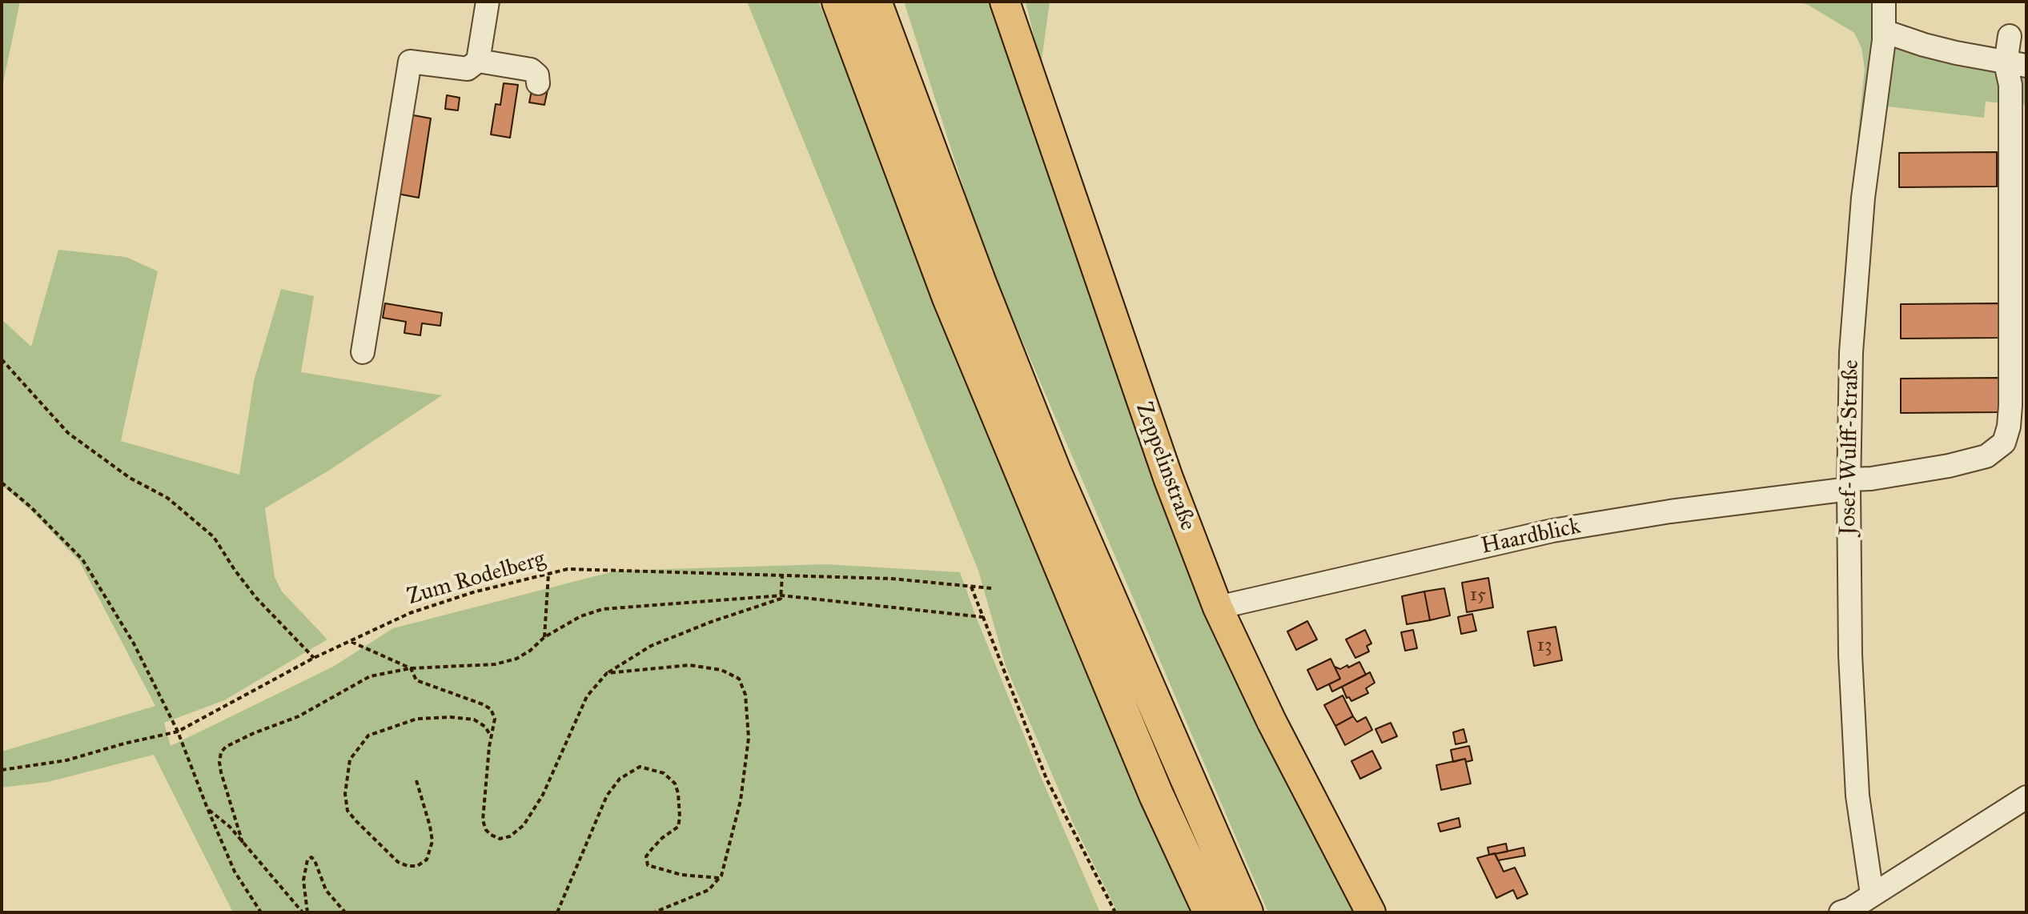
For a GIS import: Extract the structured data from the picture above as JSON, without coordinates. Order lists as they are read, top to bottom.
{
  "streets": {
    "main road": ["Zeppelinstraße"],
    "street": ["Josef-Wulff-Straße", "Haardblick"],
    "path": ["Zum Rodelberg"]
  },
  "crossings": [
    ["Josef-Wulff-Straße", "Haardblick"],
    ["Zeppelinstraße", "Haardblick"]
  ],
  "house_numbers": ["15", "13"]
}
